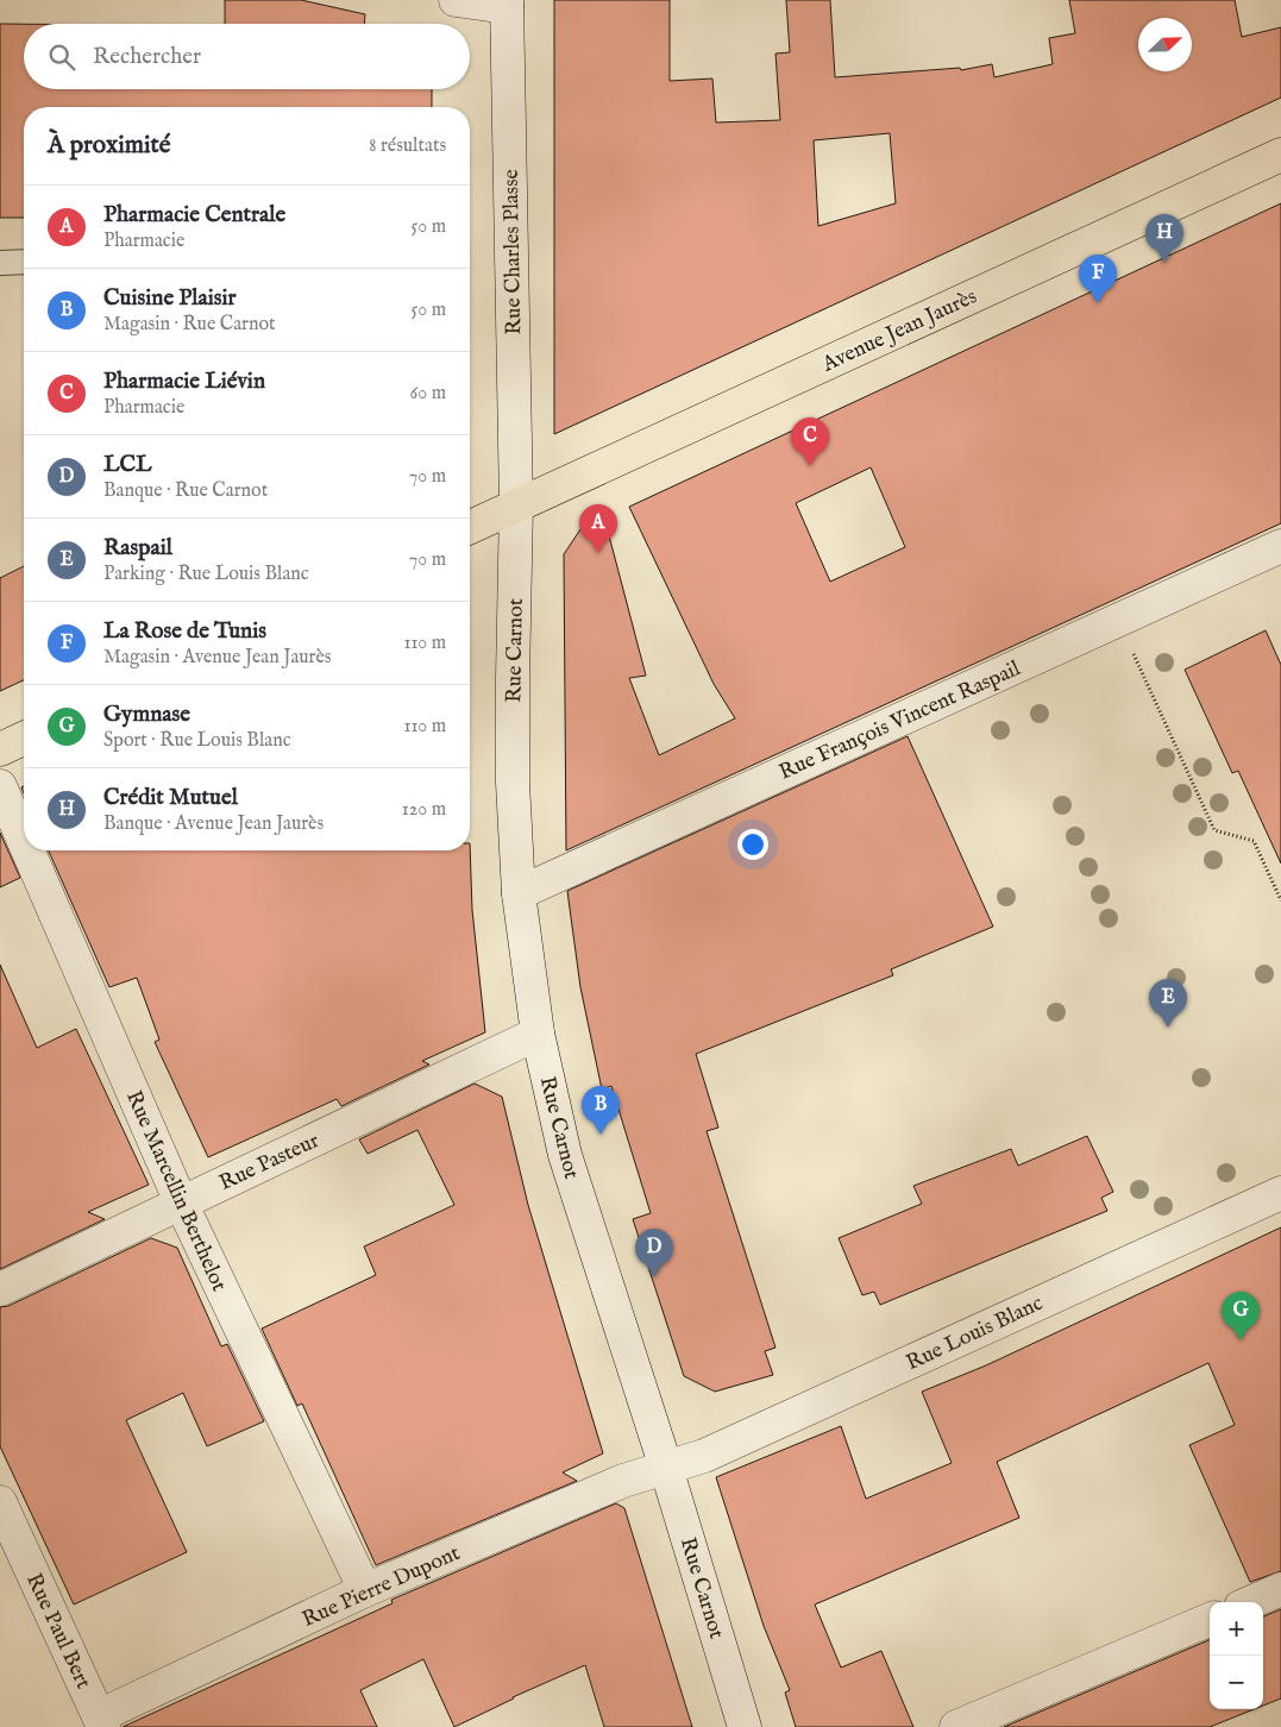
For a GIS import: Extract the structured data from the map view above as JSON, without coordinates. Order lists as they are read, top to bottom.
{
  "streets": {
    "main road": ["Avenue Jean Jaurès"],
    "street": [
      "Rue Charles Plasse",
      "Rue Carnot",
      "Rue François Vincent Raspail",
      "Rue Pasteur",
      "Rue Marcellin Berthelot",
      "Rue Louis Blanc",
      "Rue Pierre Dupont",
      "Rue Paul Bert"
    ]
  },
  "crossings": [
    ["Rue Charles Plasse", "Avenue Jean Jaurès"],
    ["Rue Charles Plasse", "Rue Carnot"],
    ["Avenue Jean Jaurès", "Rue Carnot"],
    ["Rue Carnot", "Rue François Vincent Raspail"],
    ["Rue Carnot", "Rue Pasteur"],
    ["Rue Carnot", "Rue Louis Blanc"],
    ["Rue Carnot", "Rue Pierre Dupont"],
    ["Rue Pasteur", "Rue Marcellin Berthelot"],
    ["Rue Marcellin Berthelot", "Rue Pierre Dupont"],
    ["Rue Louis Blanc", "Rue Pierre Dupont"],
    ["Rue Pierre Dupont", "Rue Paul Bert"]
  ],
  "north": "top right",
  "page": {
    "search": "Rechercher",
    "heading": ["À proximité", "8 résultats"],
    "list": [
      {
        "mark": "A",
        "name": "Pharmacie Centrale",
        "note": "Pharmacie",
        "value": "50 m"
      },
      {
        "mark": "B",
        "name": "Cuisine Plaisir",
        "note": "Magasin · Rue Carnot",
        "value": "50 m"
      },
      {
        "mark": "C",
        "name": "Pharmacie Liévin",
        "note": "Pharmacie",
        "value": "60 m"
      },
      {
        "mark": "D",
        "name": "LCL",
        "note": "Banque · Rue Carnot",
        "value": "70 m"
      },
      {
        "mark": "E",
        "name": "Raspail",
        "note": "Parking · Rue Louis Blanc",
        "value": "70 m"
      },
      {
        "mark": "F",
        "name": "La Rose de Tunis",
        "note": "Magasin · Avenue Jean Jaurès",
        "value": "110 m"
      },
      {
        "mark": "G",
        "name": "Gymnase",
        "note": "Sport · Rue Louis Blanc",
        "value": "110 m"
      },
      {
        "mark": "H",
        "name": "Crédit Mutuel",
        "note": "Banque · Avenue Jean Jaurès",
        "value": "120 m"
      }
    ],
    "pins": [
      "H",
      "F",
      "C",
      "A",
      "E",
      "B",
      "D",
      "G"
    ],
    "map_buttons": ["+", "−"]
  }
}
